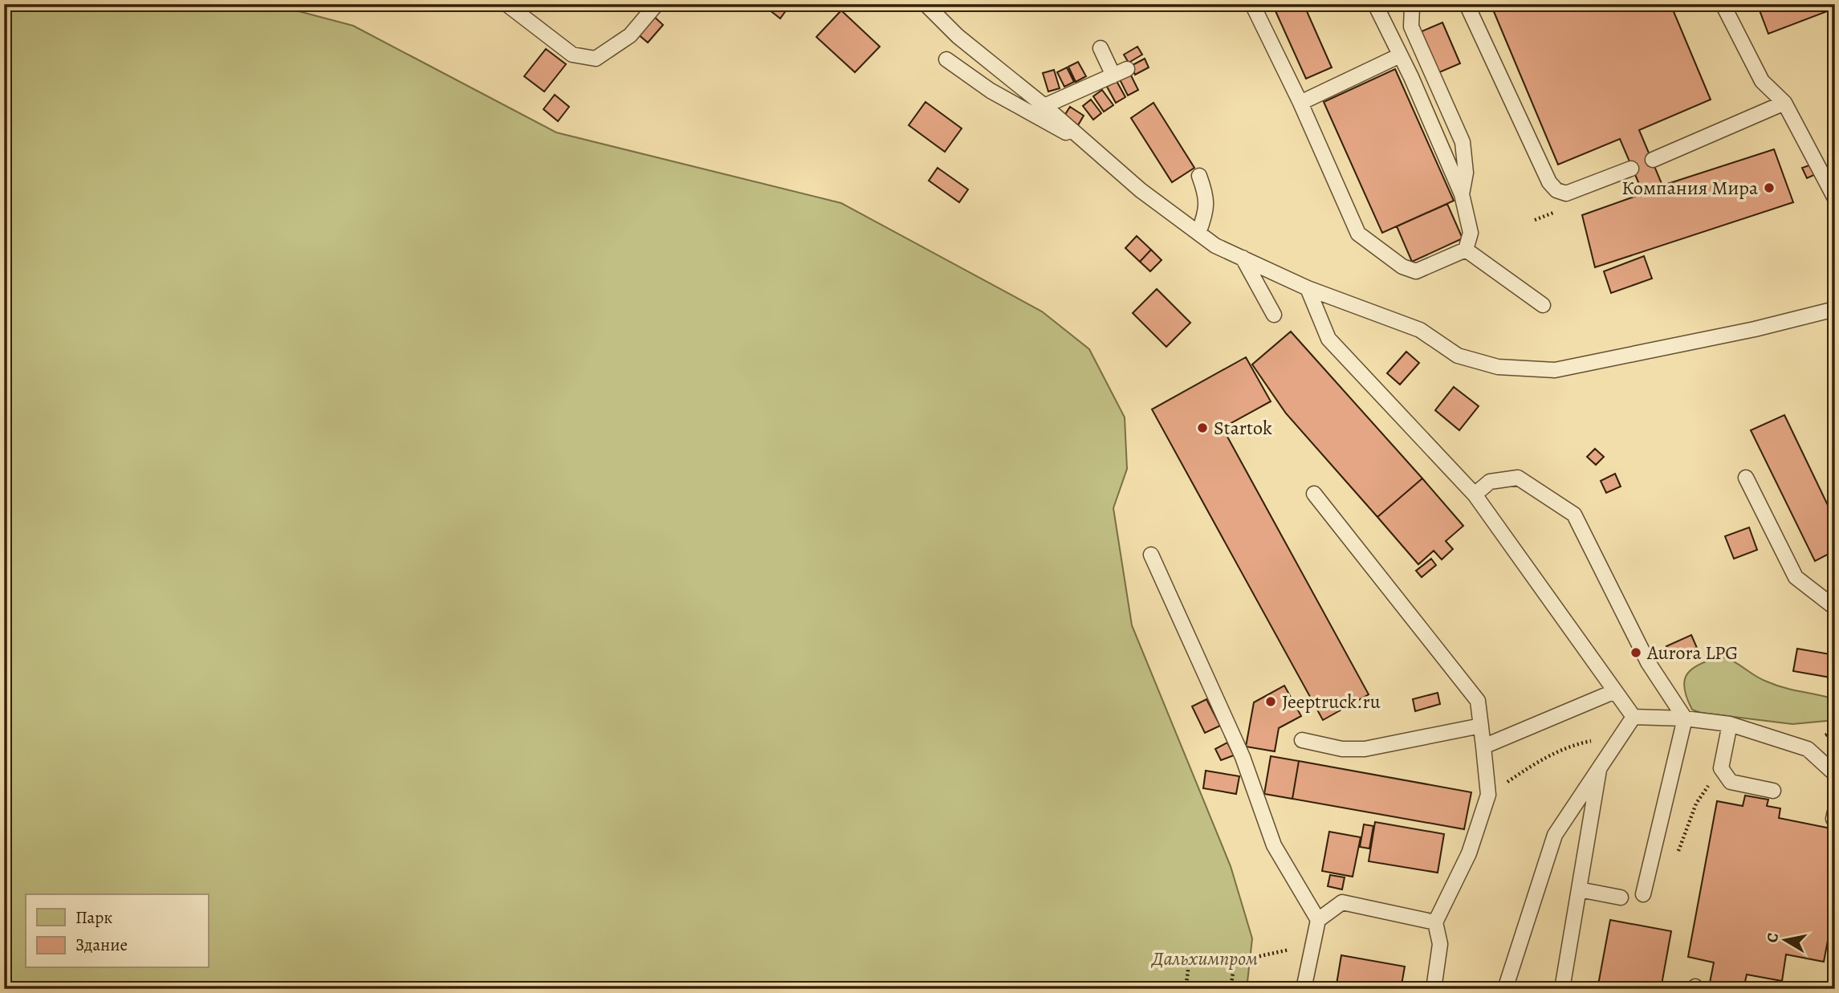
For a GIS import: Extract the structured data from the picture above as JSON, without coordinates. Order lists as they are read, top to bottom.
{
  "parks": ["Дальхимпром"],
  "places": [
    "Компания Мира",
    "Startok",
    "Aurora LPG",
    "Jeeptruck.ru"
  ],
  "legend": ["Парк", "Здание"],
  "north": "left"
}
